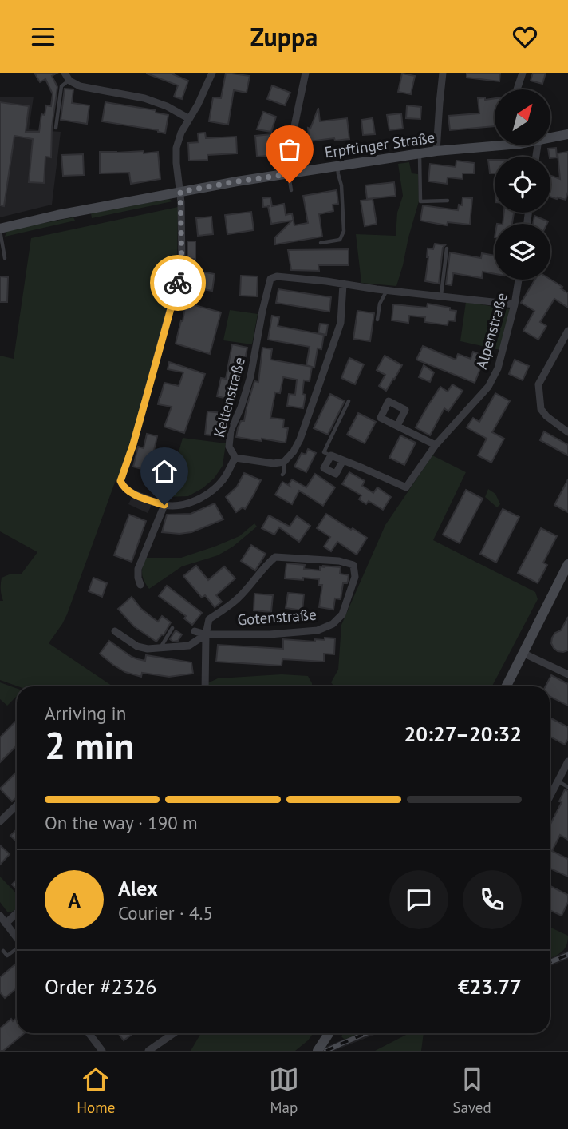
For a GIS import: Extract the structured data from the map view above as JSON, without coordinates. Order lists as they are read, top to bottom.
{
  "streets": {
    "street": [
      "Erpftinger Straße",
      "Alpenstraße",
      "Keltenstraße",
      "Gotenstraße"
    ]
  },
  "crossings": [
    ["Alpenstraße", "Keltenstraße"]
  ],
  "north": "top right",
  "page": {
    "header": "Zuppa",
    "heading": ["2 min", "Arriving in", "20:27–20:32"],
    "panel": [
      "Alex",
      "Courier · 4.5",
      "Order #2326",
      "€23.77"
    ],
    "bar": "On the way · 190 m",
    "round": "A",
    "tabs": ["Home", "Map", "Saved"]
  }
}
